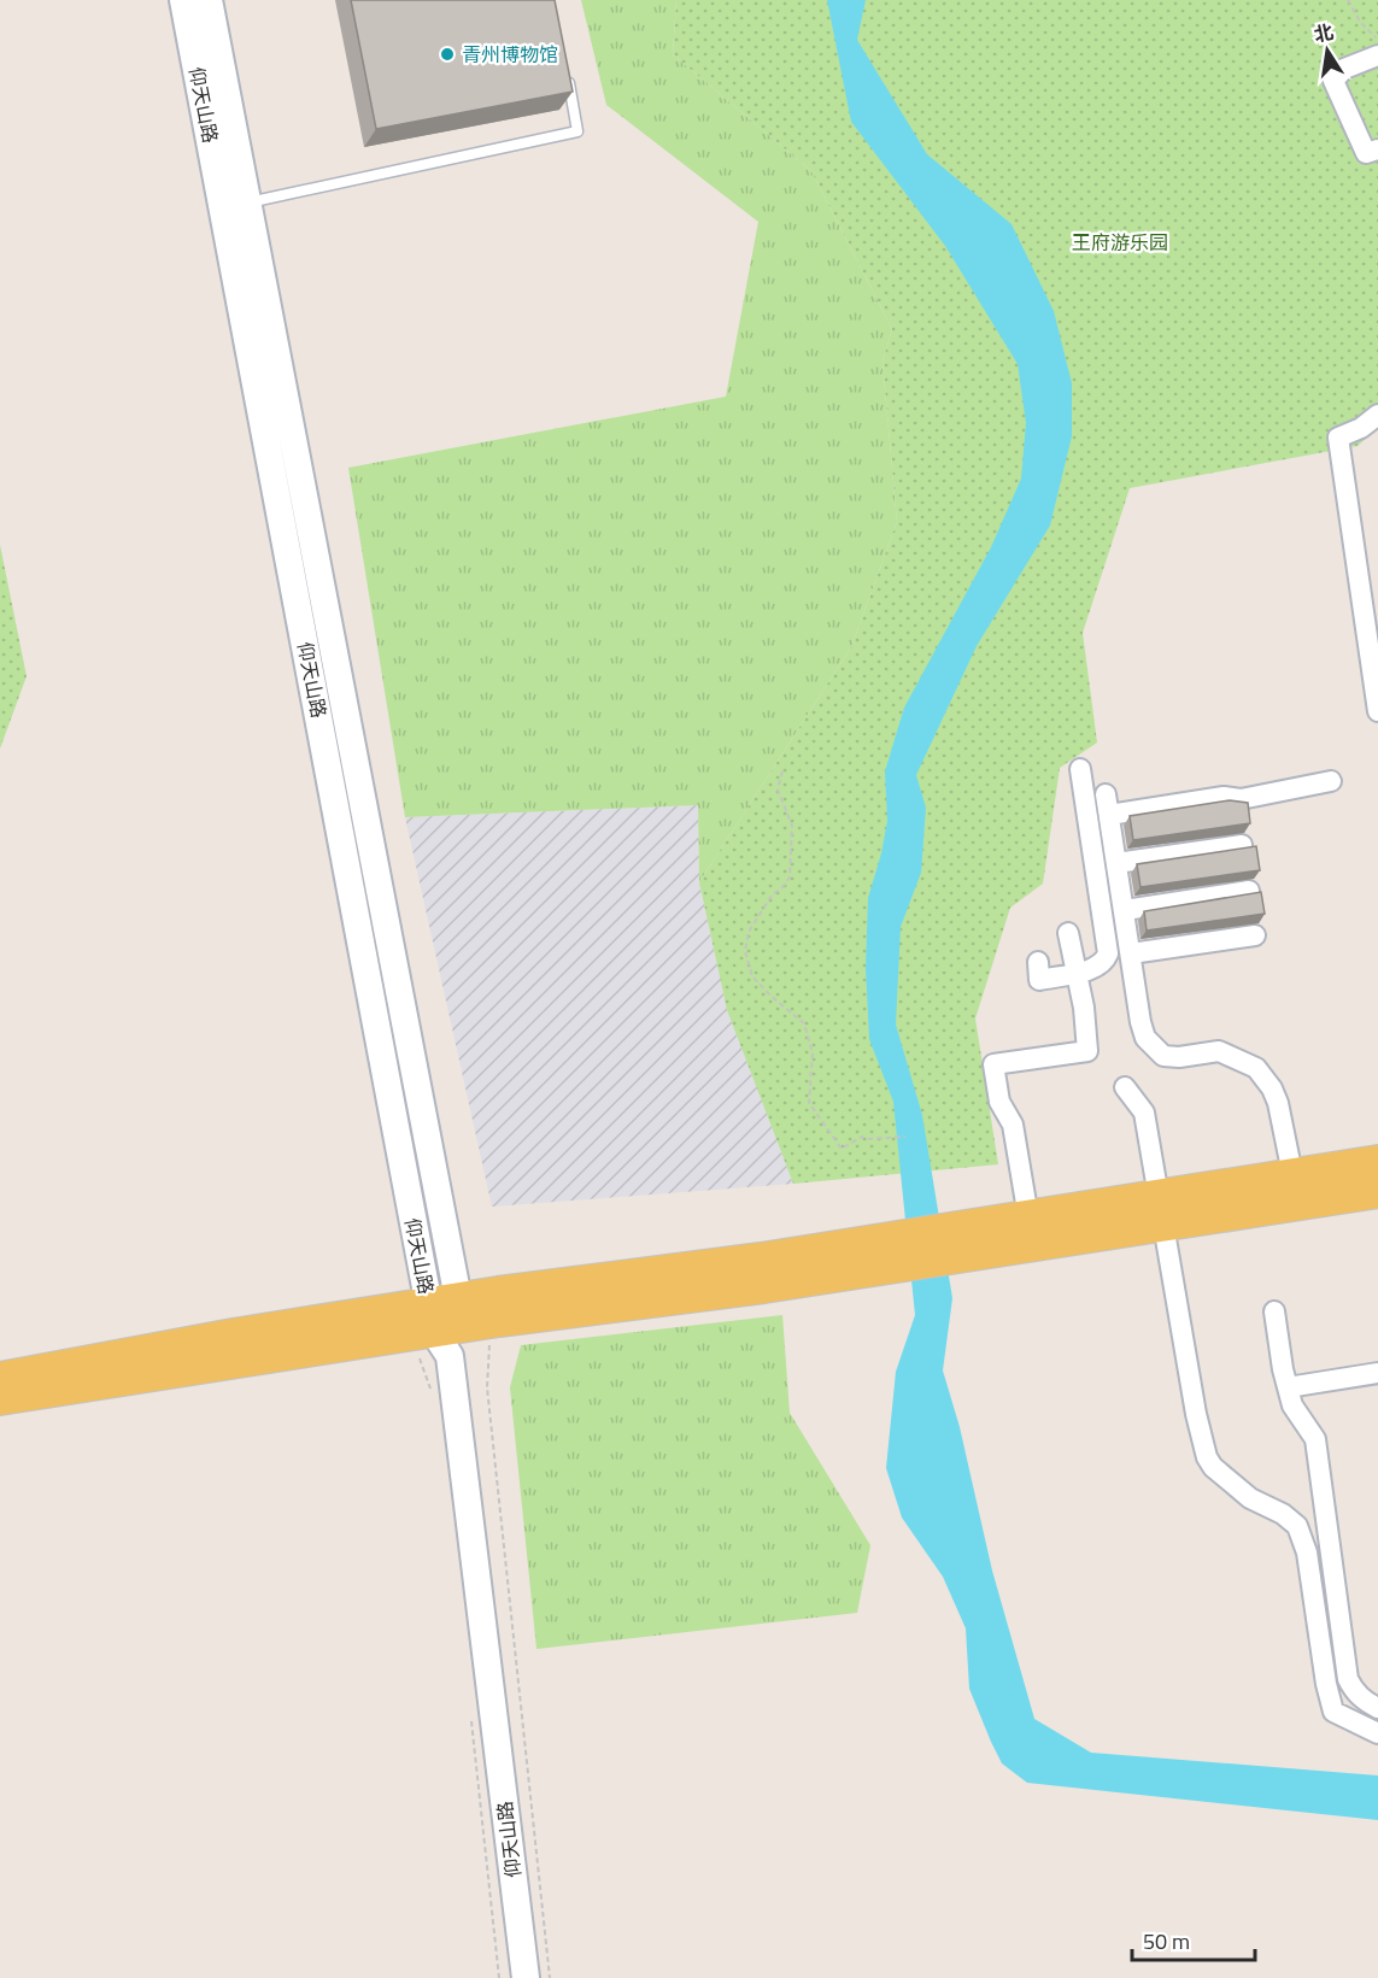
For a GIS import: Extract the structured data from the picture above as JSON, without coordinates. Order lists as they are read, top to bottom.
{
  "streets": {
    "main road": ["仰天山路"]
  },
  "parks": ["王府游乐园"],
  "places": ["青州博物馆"],
  "scale_bar": "50 m",
  "north": "top"
}
